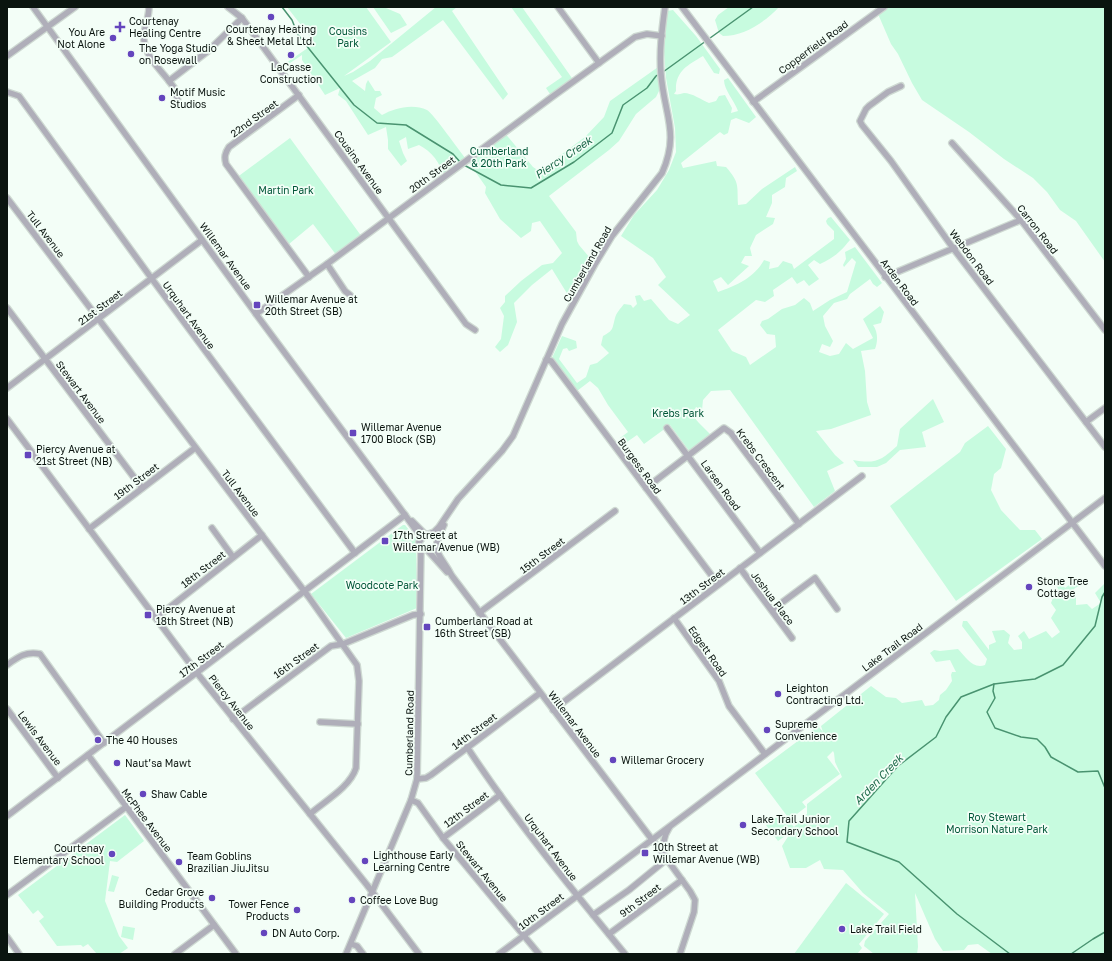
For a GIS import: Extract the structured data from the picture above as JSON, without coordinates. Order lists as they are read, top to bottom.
{
  "streets": {
    "street": [
      "Copperfield Road",
      "22nd Street",
      "Cousins Avenue",
      "20th Street",
      "Carron Road",
      "Tull Avenue",
      "Willemar Avenue",
      "Webdon Road",
      "Cumberland Road",
      "Arden Road",
      "21st Street",
      "Urquhart Avenue",
      "Stewart Avenue",
      "Krebs Crescent",
      "Burgess Road",
      "19th Street",
      "Larsen Road",
      "15th Street",
      "18th Street",
      "13th Street",
      "Joshua Place",
      "Lake Trail Road",
      "Edgett Road",
      "17th Street",
      "16th Street",
      "Piercy Avenue",
      "14th Street",
      "Lewis Avenue",
      "12th Street",
      "McPhee Avenue",
      "9th Street",
      "10th Street"
    ]
  },
  "crossings": [
    ["Copperfield Road", "Arden Road"],
    ["22nd Street", "Cousins Avenue"],
    ["22nd Street", "20th Street"],
    ["Cousins Avenue", "20th Street"],
    ["20th Street", "Willemar Avenue"],
    ["20th Street", "Cumberland Road"],
    ["Tull Avenue", "21st Street"],
    ["Tull Avenue", "19th Street"],
    ["Tull Avenue", "18th Street"],
    ["Tull Avenue", "17th Street"],
    ["Tull Avenue", "16th Street"],
    ["Tull Avenue", "Piercy Avenue"],
    ["Willemar Avenue", "Cumberland Road"],
    ["Willemar Avenue", "21st Street"],
    ["Willemar Avenue", "15th Street"],
    ["Willemar Avenue", "13th Street"],
    ["Willemar Avenue", "Lake Trail Road"],
    ["Willemar Avenue", "17th Street"],
    ["Willemar Avenue", "14th Street"],
    ["Willemar Avenue", "9th Street"],
    ["Willemar Avenue", "10th Street"],
    ["Cumberland Road", "Stewart Avenue"],
    ["Cumberland Road", "Burgess Road"],
    ["Cumberland Road", "16th Street"],
    ["Cumberland Road", "Piercy Avenue"],
    ["Cumberland Road", "14th Street"],
    ["Arden Road", "Lake Trail Road"],
    ["21st Street", "Urquhart Avenue"],
    ["21st Street", "Stewart Avenue"],
    ["Urquhart Avenue", "17th Street"],
    ["Urquhart Avenue", "14th Street"],
    ["Urquhart Avenue", "12th Street"],
    ["Urquhart Avenue", "9th Street"],
    ["Urquhart Avenue", "10th Street"],
    ["Stewart Avenue", "19th Street"],
    ["Stewart Avenue", "12th Street"],
    ["Stewart Avenue", "10th Street"],
    ["Krebs Crescent", "Burgess Road"],
    ["Krebs Crescent", "Larsen Road"],
    ["Krebs Crescent", "13th Street"],
    ["Burgess Road", "13th Street"],
    ["19th Street", "Piercy Avenue"],
    ["Larsen Road", "13th Street"],
    ["18th Street", "Piercy Avenue"],
    ["13th Street", "Joshua Place"],
    ["13th Street", "Edgett Road"],
    ["Lake Trail Road", "Edgett Road"],
    ["Lake Trail Road", "10th Street"],
    ["17th Street", "Piercy Avenue"],
    ["17th Street", "Lewis Avenue"],
    ["17th Street", "McPhee Avenue"],
    ["16th Street", "Piercy Avenue"]
  ],
  "water": ["Piercy Creek", "Arden Creek"],
  "parks": [
    "Cousins Park",
    "Cumberland & 20th Park",
    "Martin Park",
    "Krebs Park",
    "Woodcote Park",
    "Roy Stewart Morrison Nature Park"
  ],
  "places": {
    "other": [
      "Courtenay Heating & Sheet Metal Ltd.",
      "You Are Not Alone",
      "The Yoga Studio on Rosewall",
      "LaCasse Construction",
      "Motif Music Studios",
      "Stone Tree Cottage",
      "Leighton Contracting Ltd.",
      "Supreme Convenience",
      "The 40 Houses",
      "Willemar Grocery",
      "Naut’sa Mawt",
      "Shaw Cable",
      "Lake Trail Junior Secondary School",
      "Courtenay Elementary School",
      "Lighthouse Early Learning Centre",
      "Team Goblins Brazilian JiuJitsu",
      "Cedar Grove Building Products",
      "Coffee Love Bug",
      "Tower Fence Products",
      "Lake Trail Field",
      "DN Auto Corp."
    ],
    "health": ["Courtenay Healing Centre"],
    "transit": [
      "Willemar Avenue at 20th Street (SB)",
      "Willemar Avenue 1700 Block (SB)",
      "Piercy Avenue at 21st Street (NB)",
      "17th Street at Willemar Avenue (WB)",
      "Piercy Avenue at 18th Street (NB)",
      "Cumberland Road at 16th Street (SB)",
      "10th Street at Willemar Avenue (WB)"
    ]
  }
}
